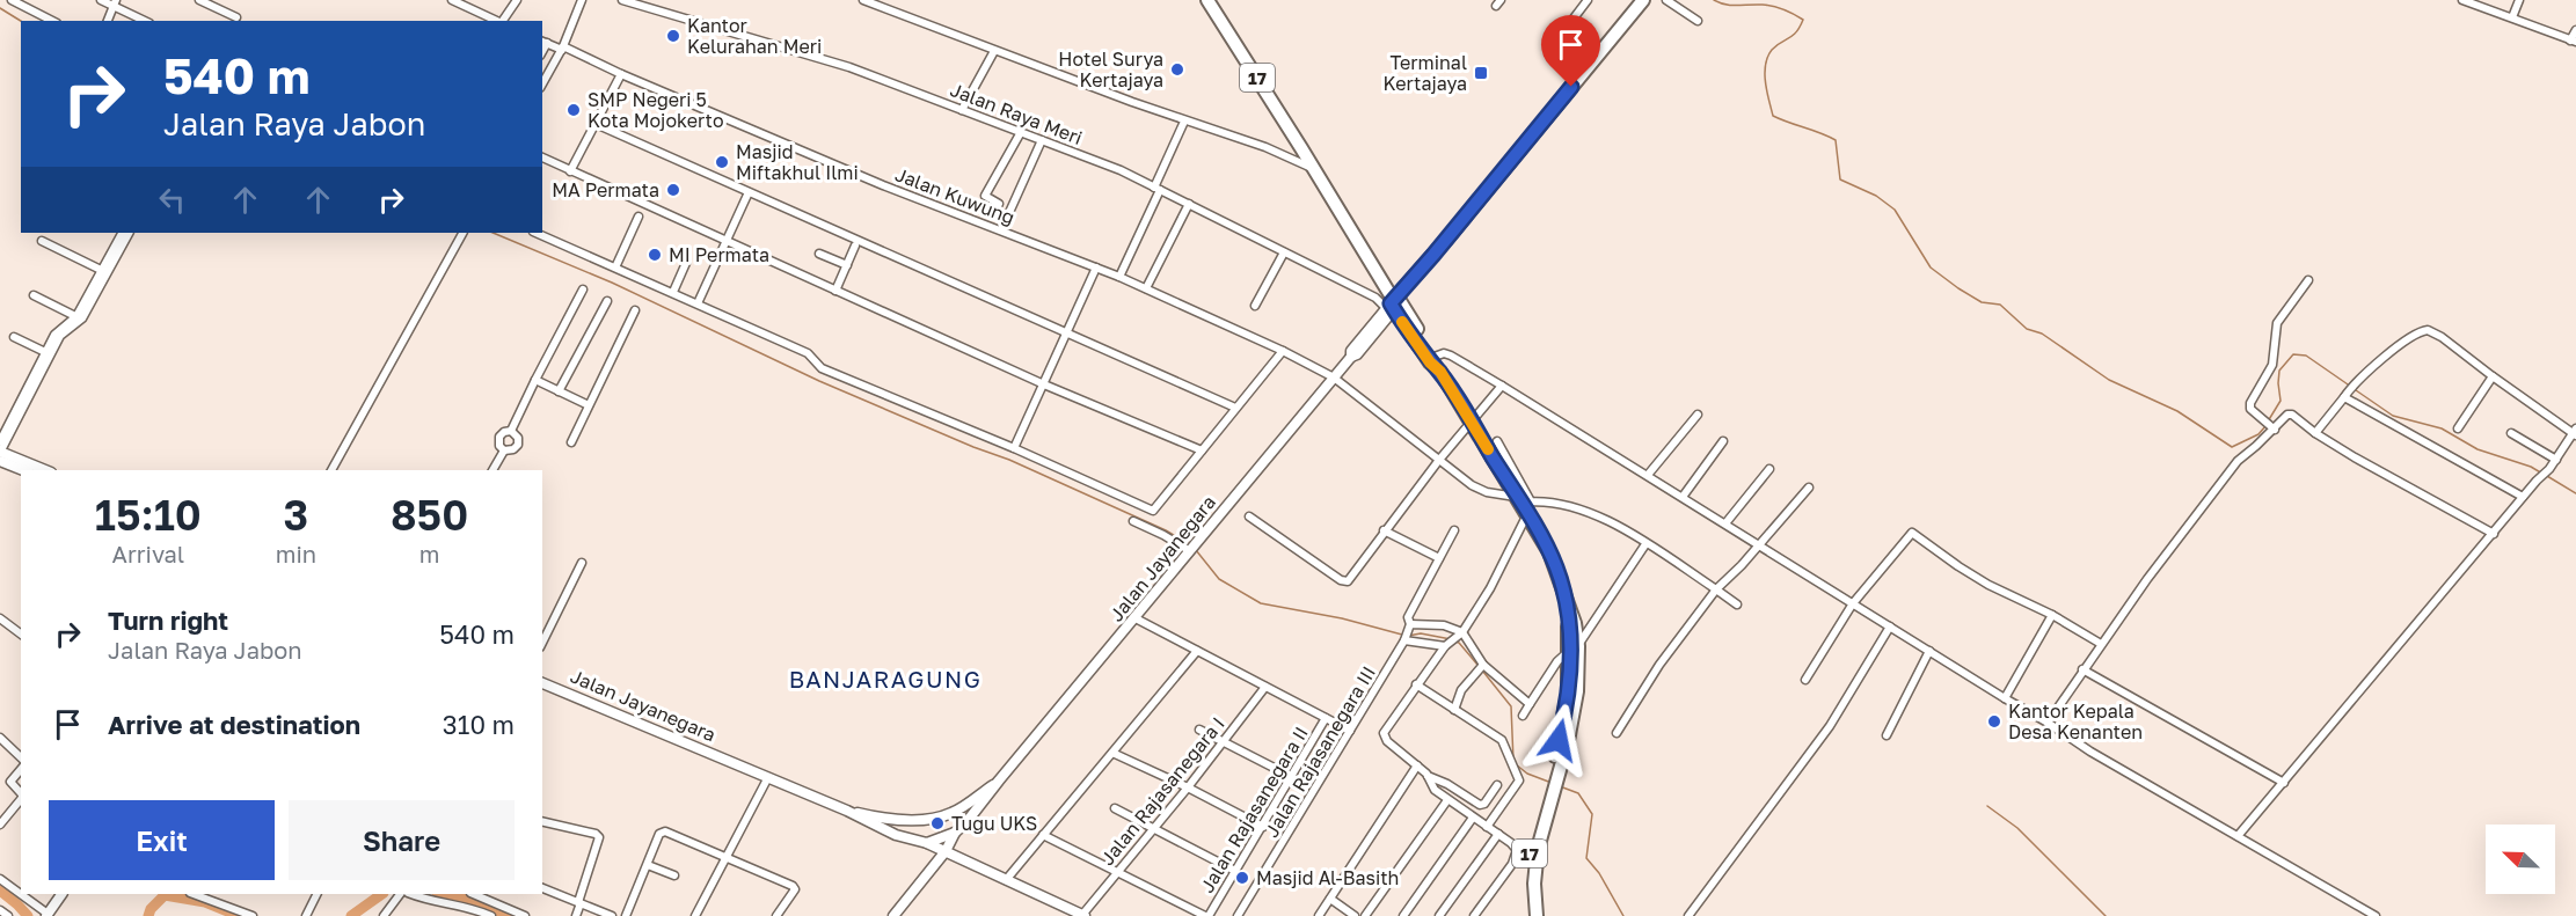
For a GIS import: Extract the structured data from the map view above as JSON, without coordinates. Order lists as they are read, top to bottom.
{
  "streets": {
    "highway": ["17"],
    "main road": ["Jalan Jayanegara"],
    "street": [
      "Jalan Raya Meri",
      "Jalan Kuwung",
      "Jalan Rajasanegara III",
      "Jalan Rajasanegara I",
      "Jalan Rajasanegara II"
    ]
  },
  "crossings": [
    ["17", "Jalan Raya Meri"],
    ["17", "Jalan Kuwung"],
    ["17", "Jalan Jayanegara"],
    ["Jalan Raya Meri", "Jalan Jayanegara"],
    ["Jalan Kuwung", "Jalan Jayanegara"]
  ],
  "districts": ["BANJARAGUNG"],
  "places": {
    "other": [
      "Kantor Kelurahan Meri",
      "Hotel Surya Kertajaya",
      "SMP Negeri 5 Kota Mojokerto",
      "Masjid Miftakhul Ilmi",
      "MA Permata",
      "MI Permata",
      "Kantor Kepala Desa Kenanten",
      "Tugu UKS",
      "Masjid Al-Basith"
    ],
    "transit": ["Terminal Kertajaya"]
  },
  "north": "top left",
  "page": {
    "turn": ["540 m", "Jalan Raya Jabon"],
    "eta": [
      "15:10",
      "Arrival",
      "3",
      "min",
      "850",
      "m"
    ],
    "list": [
      {
        "name": "Turn right",
        "note": "Jalan Raya Jabon",
        "value": "540 m"
      },
      {
        "name": "Arrive at destination",
        "value": "310 m"
      }
    ],
    "buttons": ["Exit", "Share"]
  }
}
